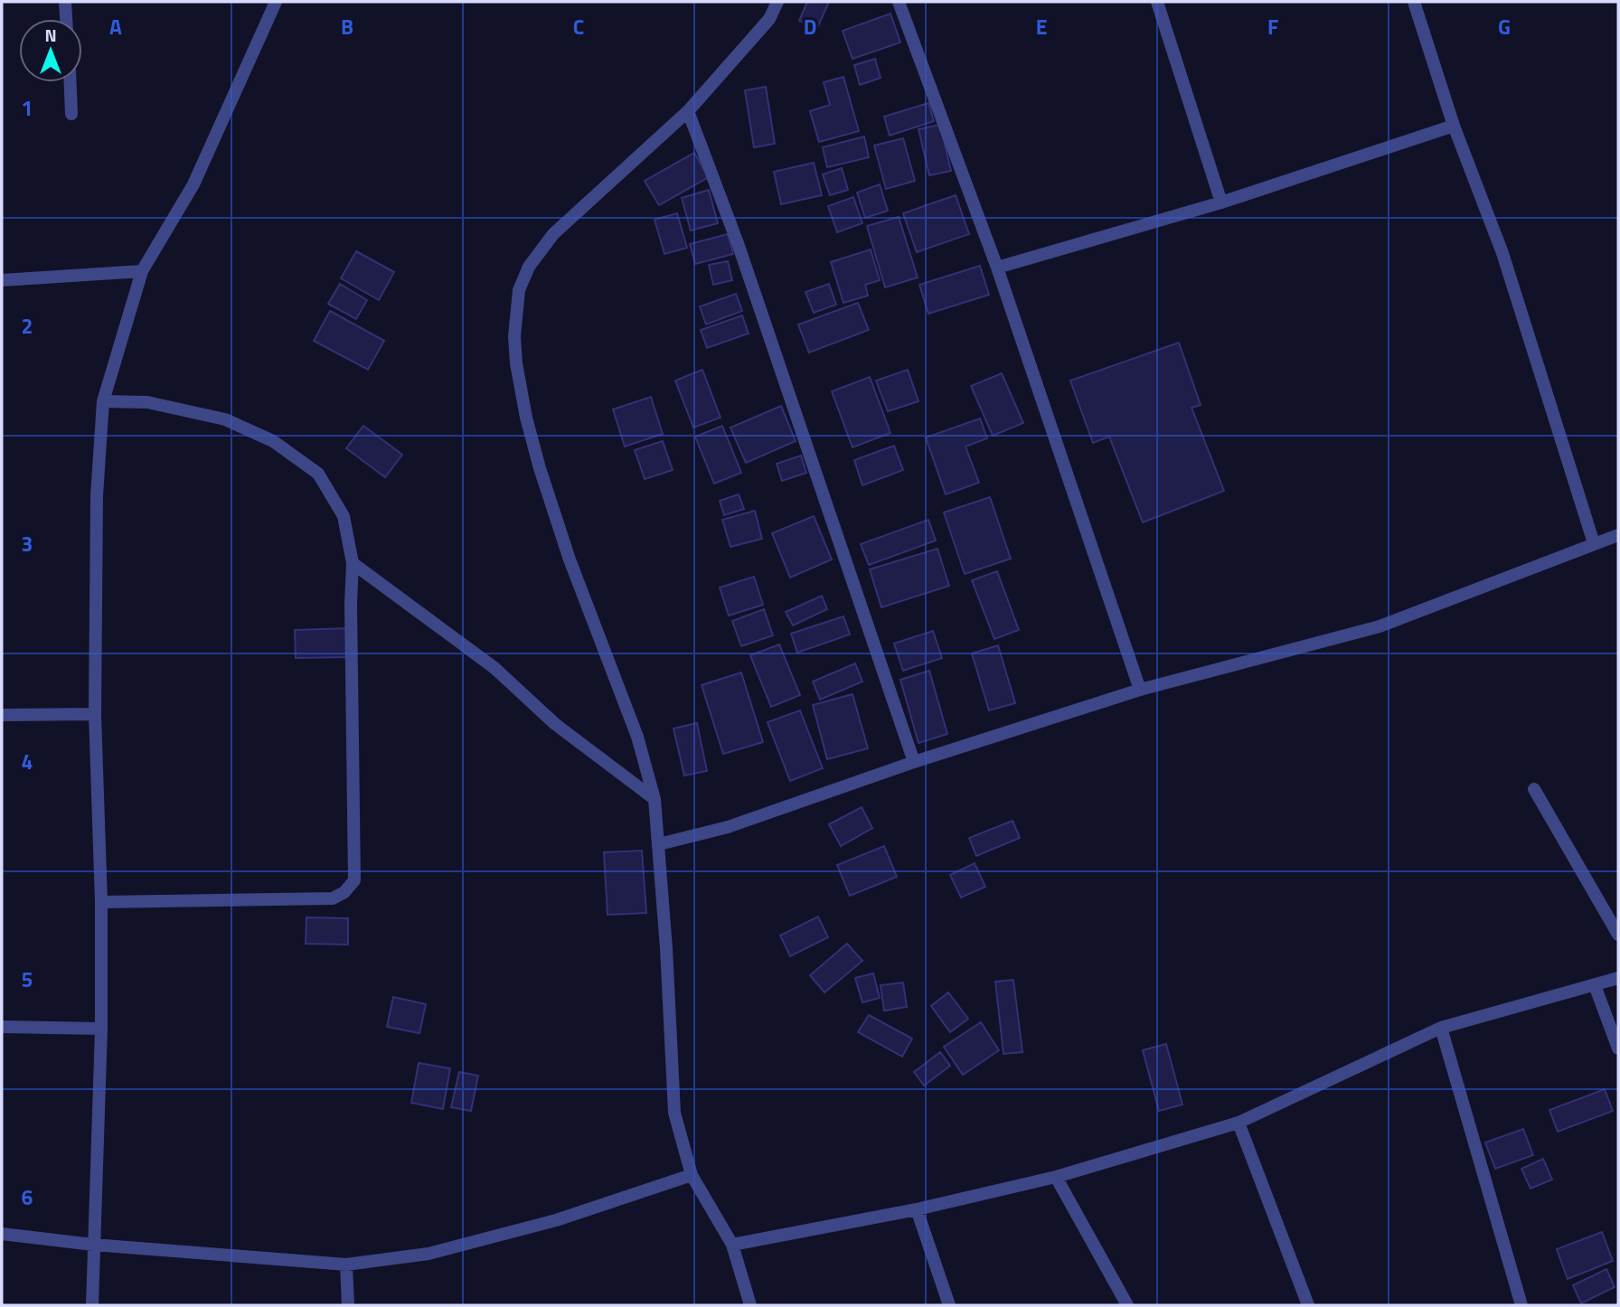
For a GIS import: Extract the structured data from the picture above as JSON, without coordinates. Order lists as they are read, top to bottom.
{
  "north": "top",
  "grid": {
    "columns": [
      "A",
      "B",
      "C",
      "D",
      "E",
      "F",
      "G"
    ],
    "rows": [
      "1",
      "2",
      "3",
      "4",
      "5",
      "6"
    ]
  }
}
